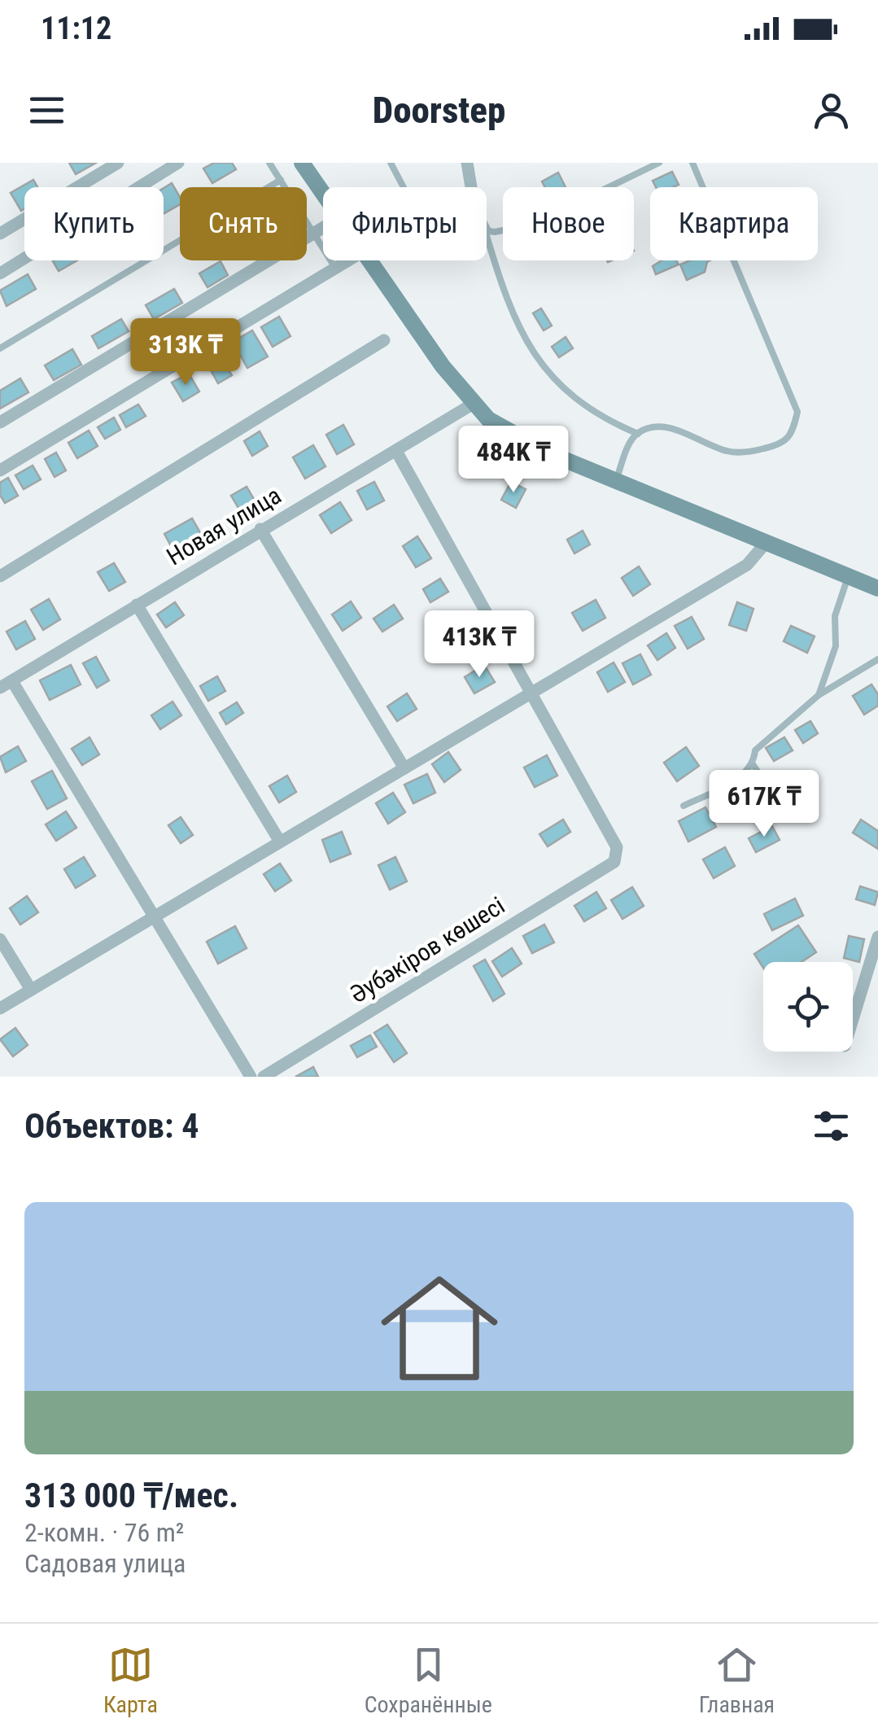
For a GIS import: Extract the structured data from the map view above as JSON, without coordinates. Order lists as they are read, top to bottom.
{
  "streets": {
    "street": ["Новая улица", "Әубәкіров көшесі"]
  },
  "page": {
    "status": "11:12",
    "header": "Doorstep",
    "chip": [
      "Купить",
      "Снять",
      "Фильтры",
      "Новое",
      "Квартира"
    ],
    "price": [
      "313K ₸",
      "484K ₸",
      "413K ₸",
      "617K ₸"
    ],
    "heading": "Объектов: 4",
    "list": [
      {
        "name": "313 000 ₸/мес.",
        "note": "2-комн. · 76 m² · Садовая улица"
      }
    ],
    "tabs": ["Карта", "Сохранённые", "Главная"]
  }
}
